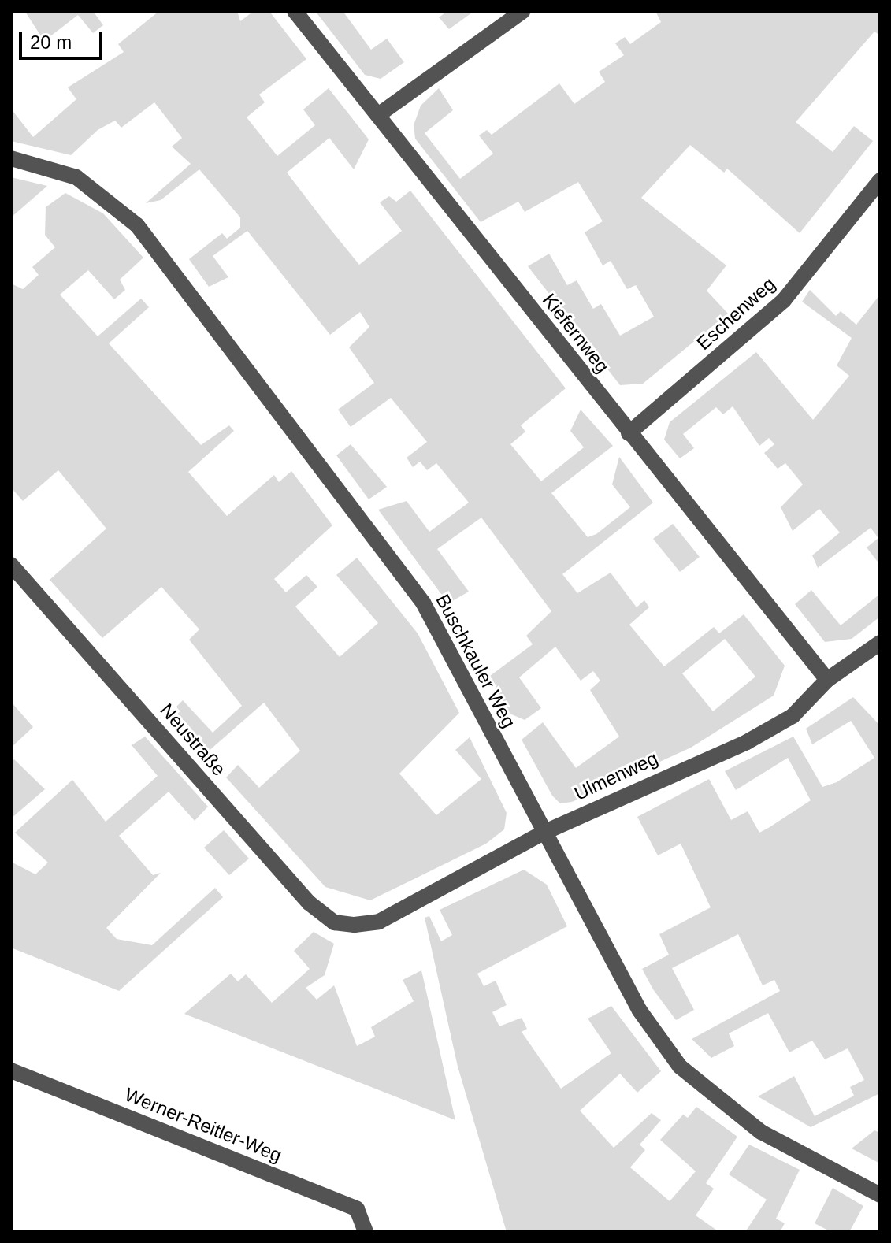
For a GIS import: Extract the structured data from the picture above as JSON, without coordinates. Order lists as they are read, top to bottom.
{
  "streets": {
    "street": [
      "Eschenweg",
      "Kiefernweg",
      "Buschkauler Weg",
      "Neustraße",
      "Ulmenweg",
      "Werner-Reitler-Weg"
    ]
  },
  "crossings": [
    ["Eschenweg", "Kiefernweg"],
    ["Kiefernweg", "Ulmenweg"],
    ["Buschkauler Weg", "Ulmenweg"],
    ["Neustraße", "Ulmenweg"]
  ],
  "scale_bar": "20 m"
}
